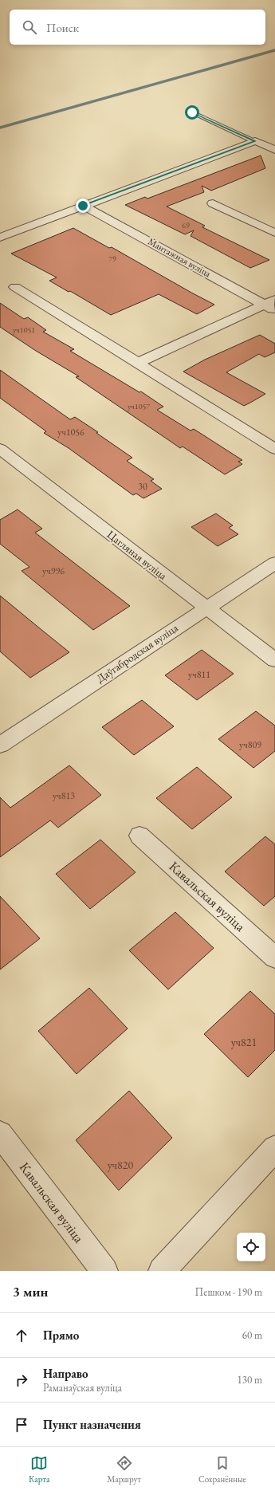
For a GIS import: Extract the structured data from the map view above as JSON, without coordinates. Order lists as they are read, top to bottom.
{
  "streets": {
    "street": [
      "Мантажная вуліца",
      "Цагляная вуліца",
      "Даўгабродская вуліца",
      "Кавальская вуліца"
    ]
  },
  "crossings": [
    ["Цагляная вуліца", "Даўгабродская вуліца"]
  ],
  "house_numbers": [
    "69",
    "79",
    "уч1051",
    "уч1057",
    "уч1056",
    "30",
    "уч996",
    "уч811",
    "уч809",
    "уч813",
    "уч821",
    "уч820"
  ],
  "page": {
    "search": "Поиск",
    "heading": ["3 мин", "Пешком · 190 m"],
    "list": [
      ["Прямо", "60 m"],
      ["Направо", "Раманаўская вуліца", "130 m"],
      "Пункт назначения"
    ],
    "nav": ["Карта", "Маршрут", "Сохранённые"]
  }
}
